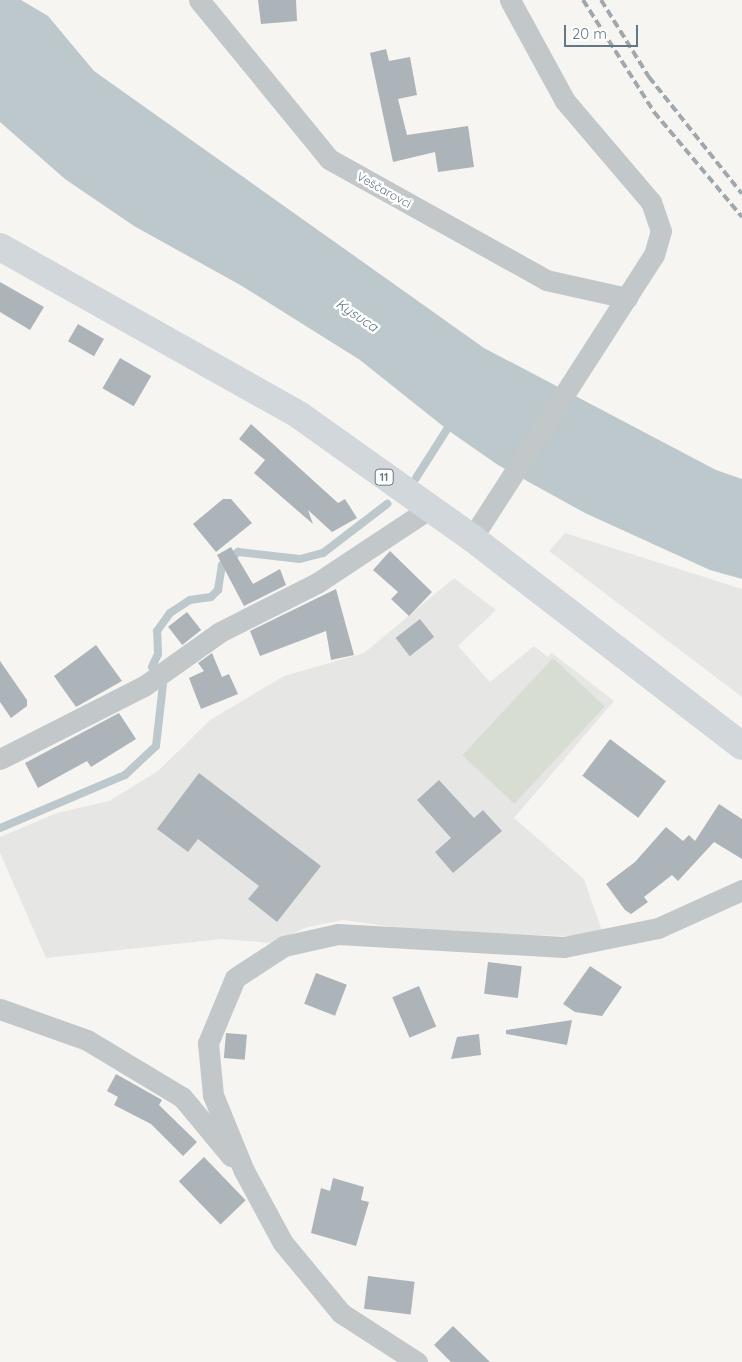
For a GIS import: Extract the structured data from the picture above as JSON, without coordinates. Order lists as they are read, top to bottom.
{
  "streets": {
    "main road": ["11"],
    "street": ["Veščarovci"]
  },
  "water": ["Kysuca"],
  "scale_bar": "20 m"
}
